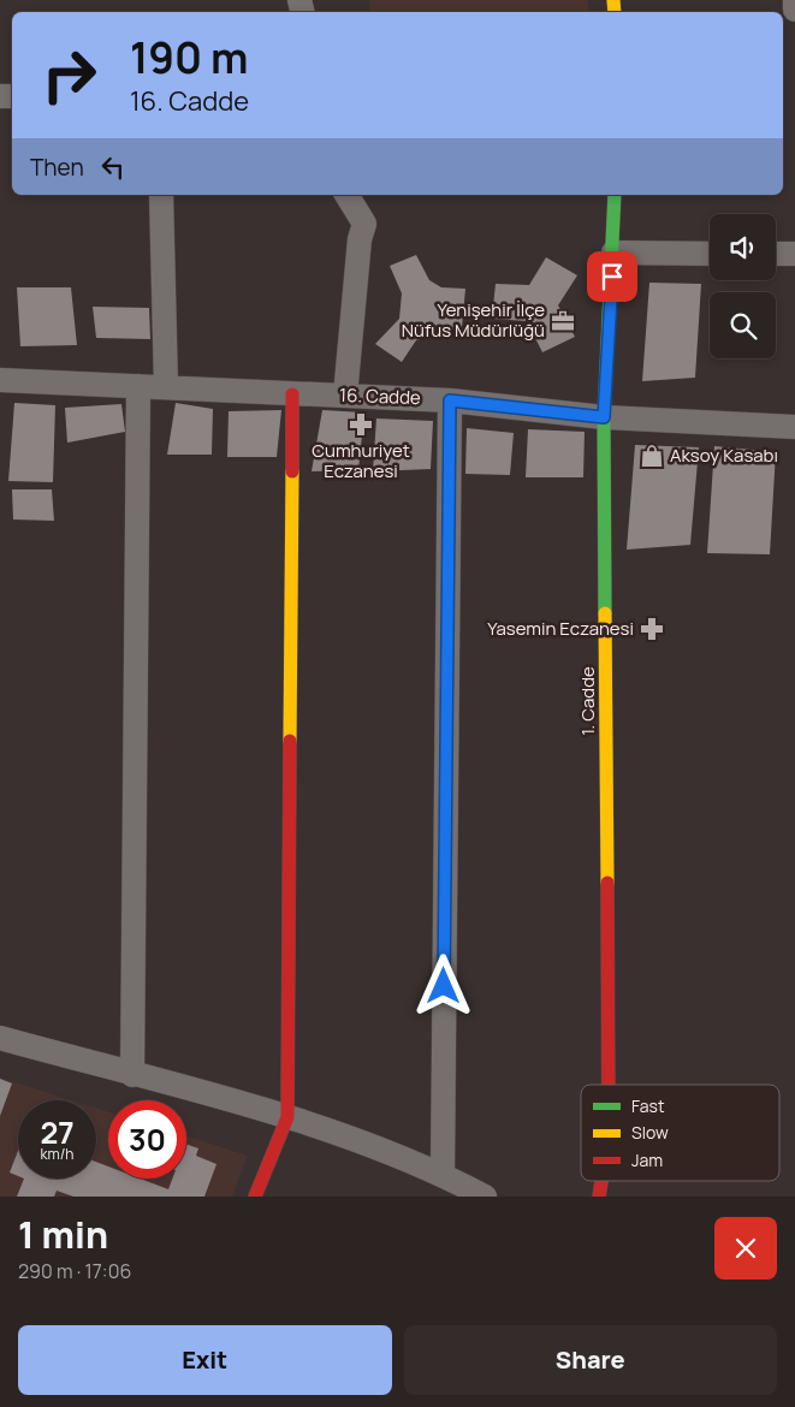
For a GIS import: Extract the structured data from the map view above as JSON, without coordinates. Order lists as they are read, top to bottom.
{
  "streets": {
    "street": ["16. Cadde", "1. Cadde"]
  },
  "crossings": [
    ["16. Cadde", "1. Cadde"]
  ],
  "places": {
    "office": ["Yenişehir İlçe Nüfus Müdürlüğü"],
    "pharmacy": ["Cumhuriyet Eczanesi", "Yasemin Eczanesi"],
    "shop": ["Aksoy Kasabı"]
  },
  "legend": ["Fast", "Slow", "Jam"],
  "page": {
    "turn": ["190 m", "16. Cadde"],
    "then": "Then",
    "speed": "27 km/h",
    "limit": "30",
    "heading": ["1 min", "290 m · 17:06"],
    "buttons": ["Exit", "Share"]
  }
}
